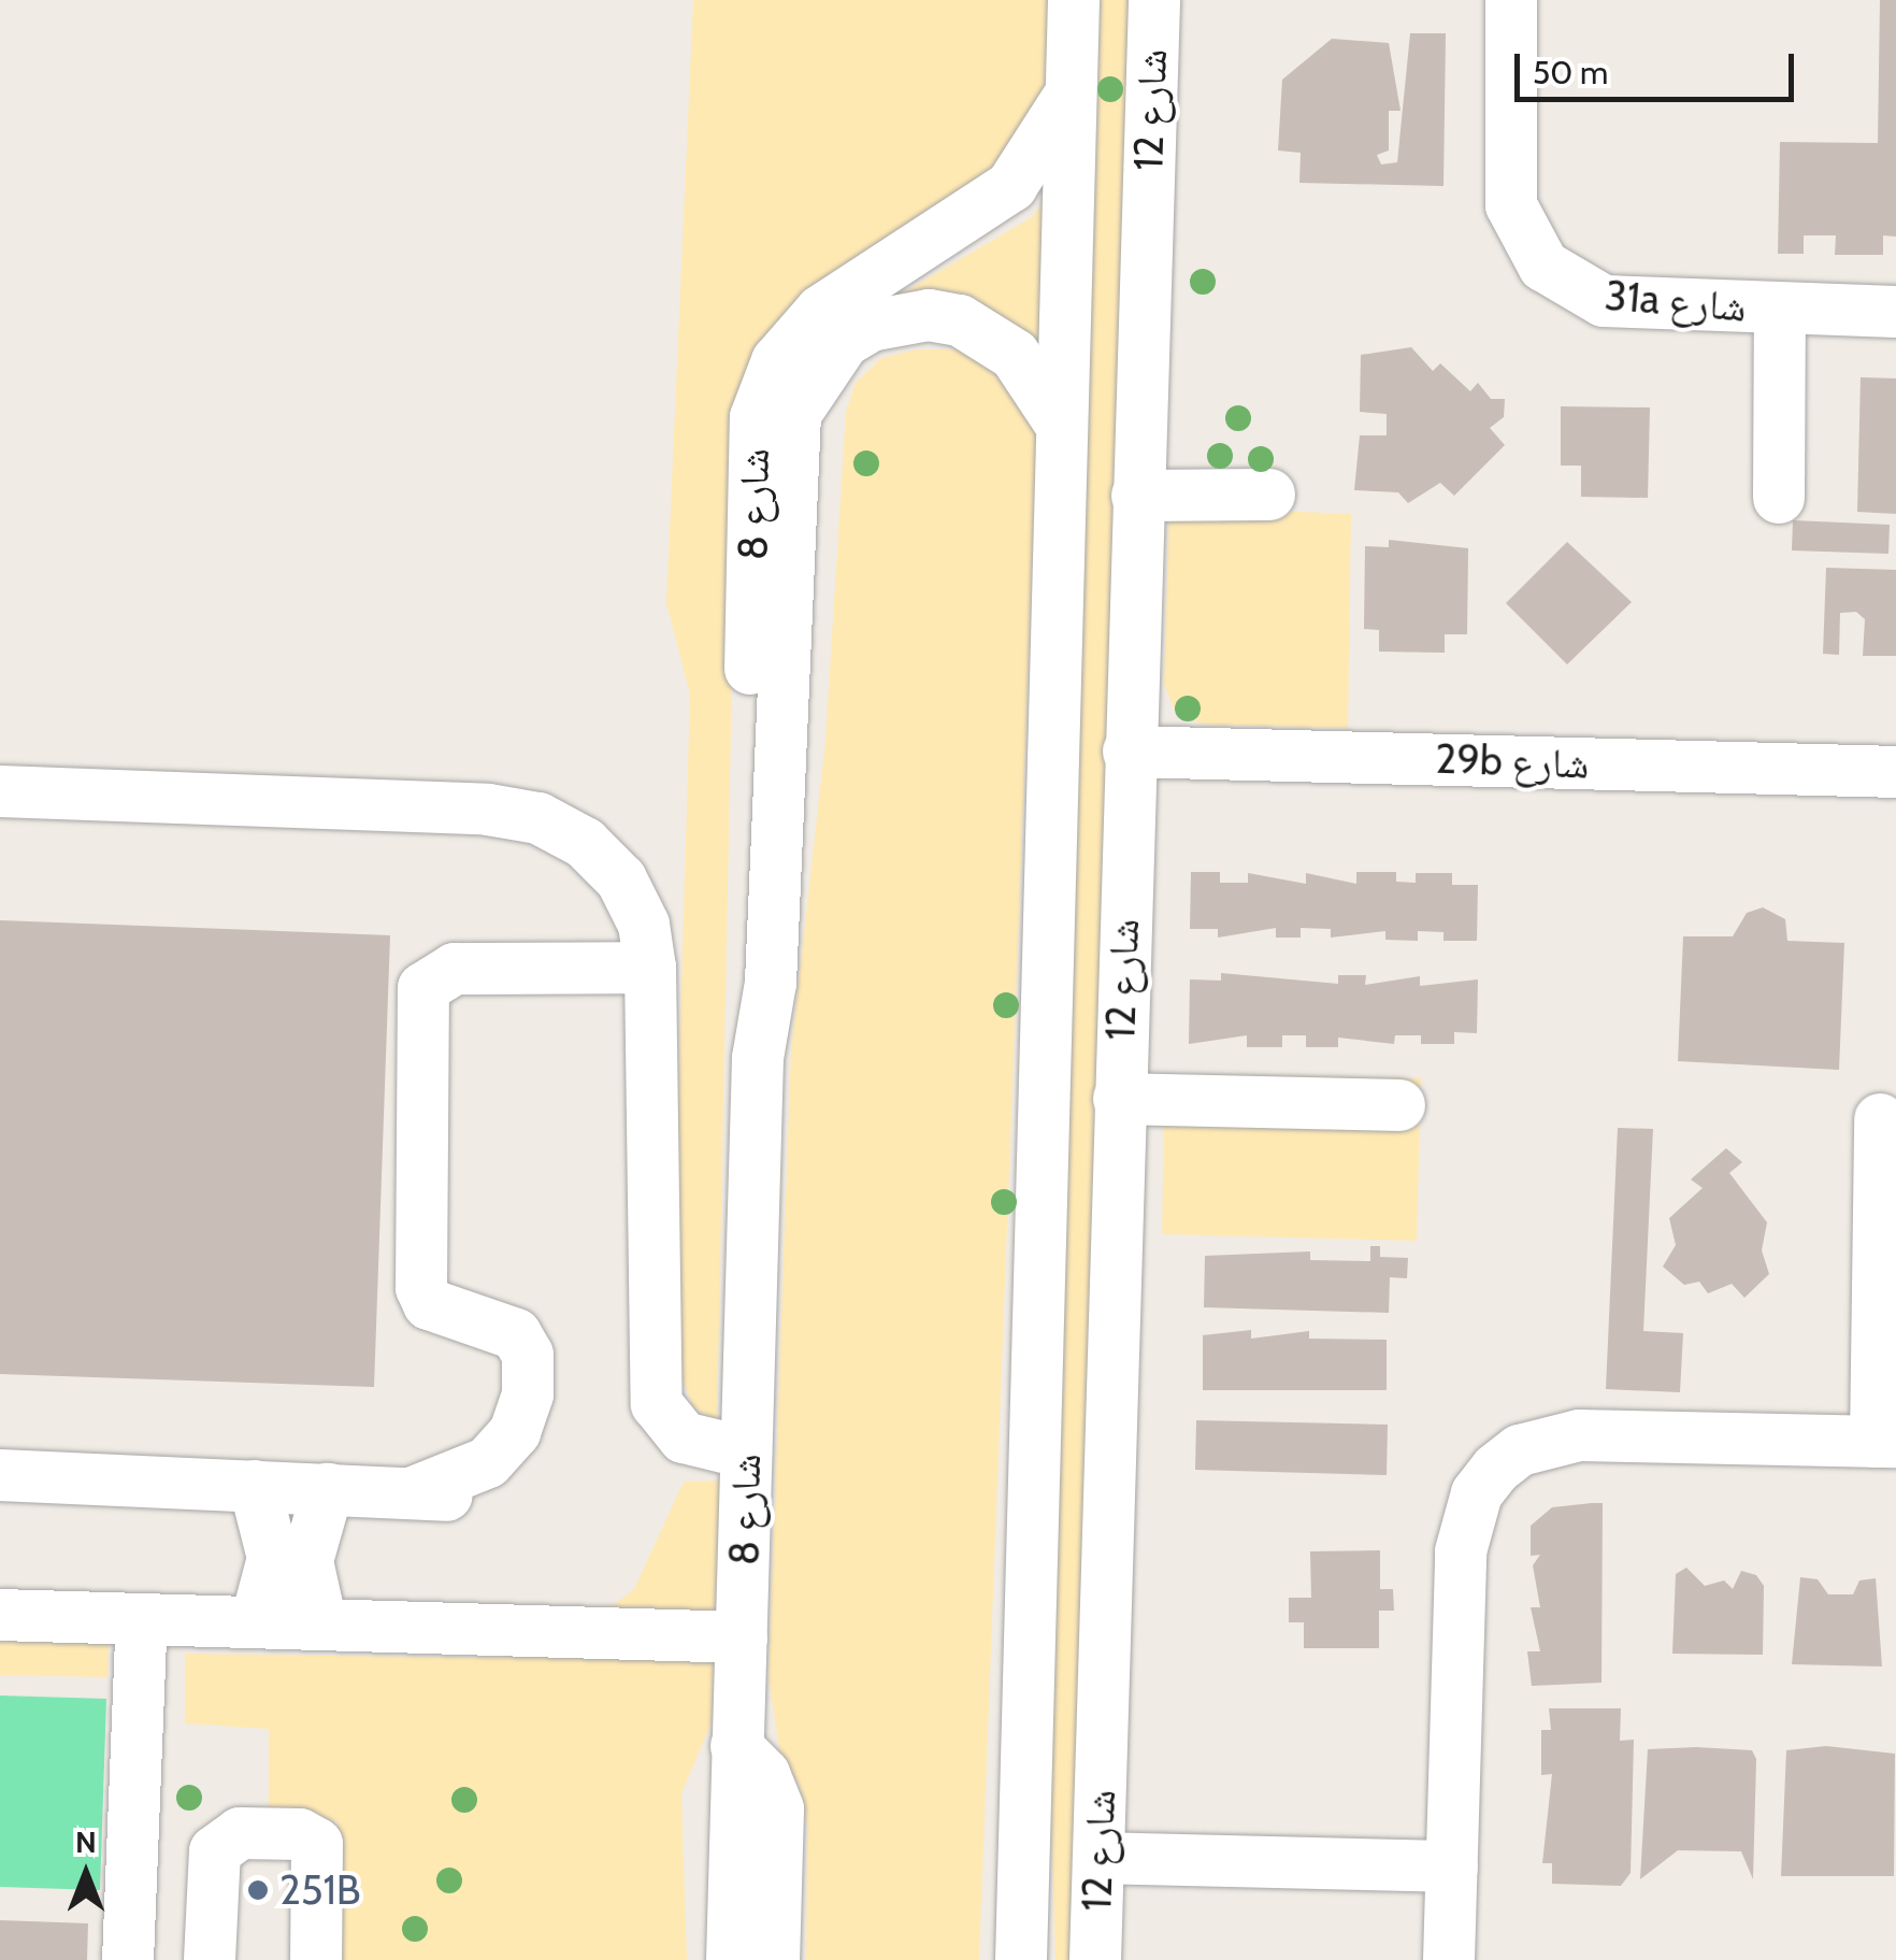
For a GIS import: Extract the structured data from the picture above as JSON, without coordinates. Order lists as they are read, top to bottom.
{
  "streets": {
    "street": [
      "شارع 12",
      "31a شارع",
      "شارع 8",
      "29b شارع"
    ]
  },
  "crossings": [
    ["شارع 12", "شارع 8"],
    ["شارع 12", "29b شارع"]
  ],
  "places": ["251B"],
  "scale_bar": "50 m",
  "north": "top"
}
